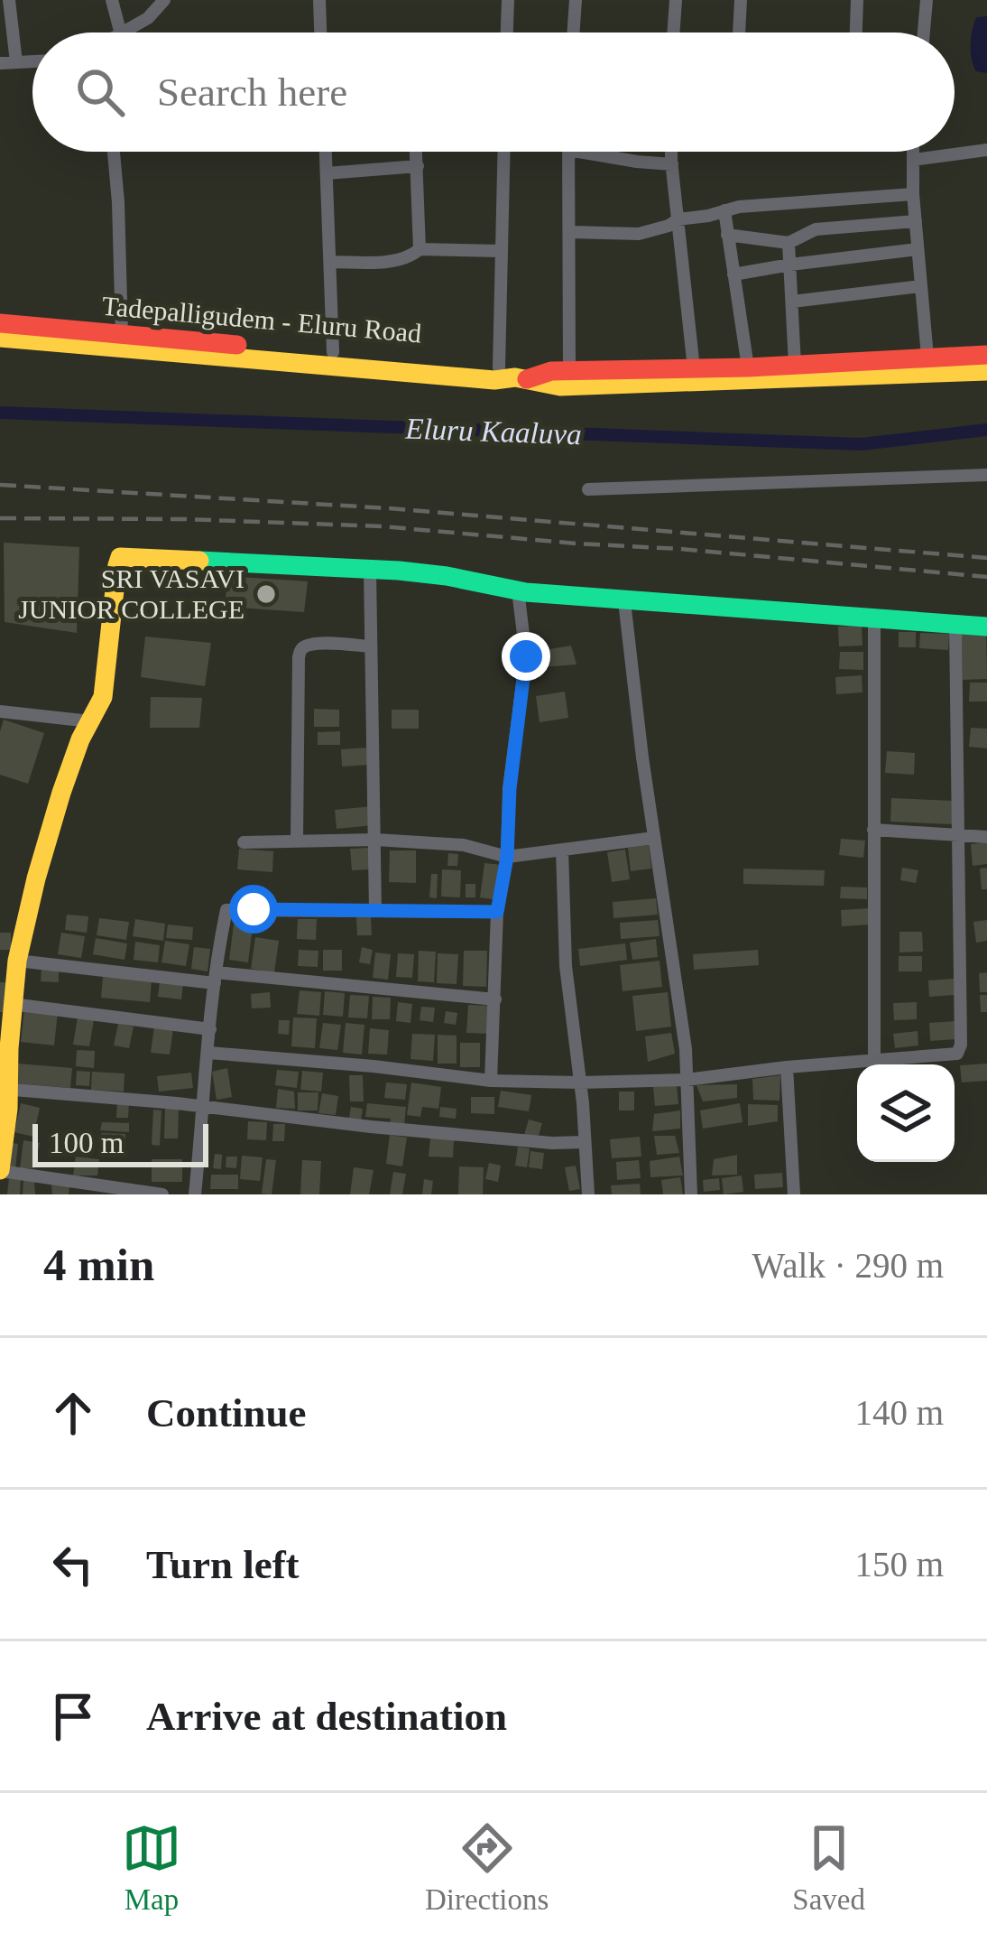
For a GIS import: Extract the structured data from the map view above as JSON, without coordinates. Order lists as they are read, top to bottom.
{
  "streets": {
    "main road": ["Tadepalligudem - Eluru Road"]
  },
  "water": ["Eluru Kaaluva"],
  "places": ["SRI VASAVI JUNIOR COLLEGE"],
  "scale_bar": "100 m",
  "page": {
    "search": "Search here",
    "scale": "100 m",
    "heading": ["4 min", "Walk · 290 m"],
    "list": [
      ["Continue", "140 m"],
      ["Turn left", "150 m"],
      "Arrive at destination"
    ],
    "nav": ["Map", "Directions", "Saved"]
  }
}
